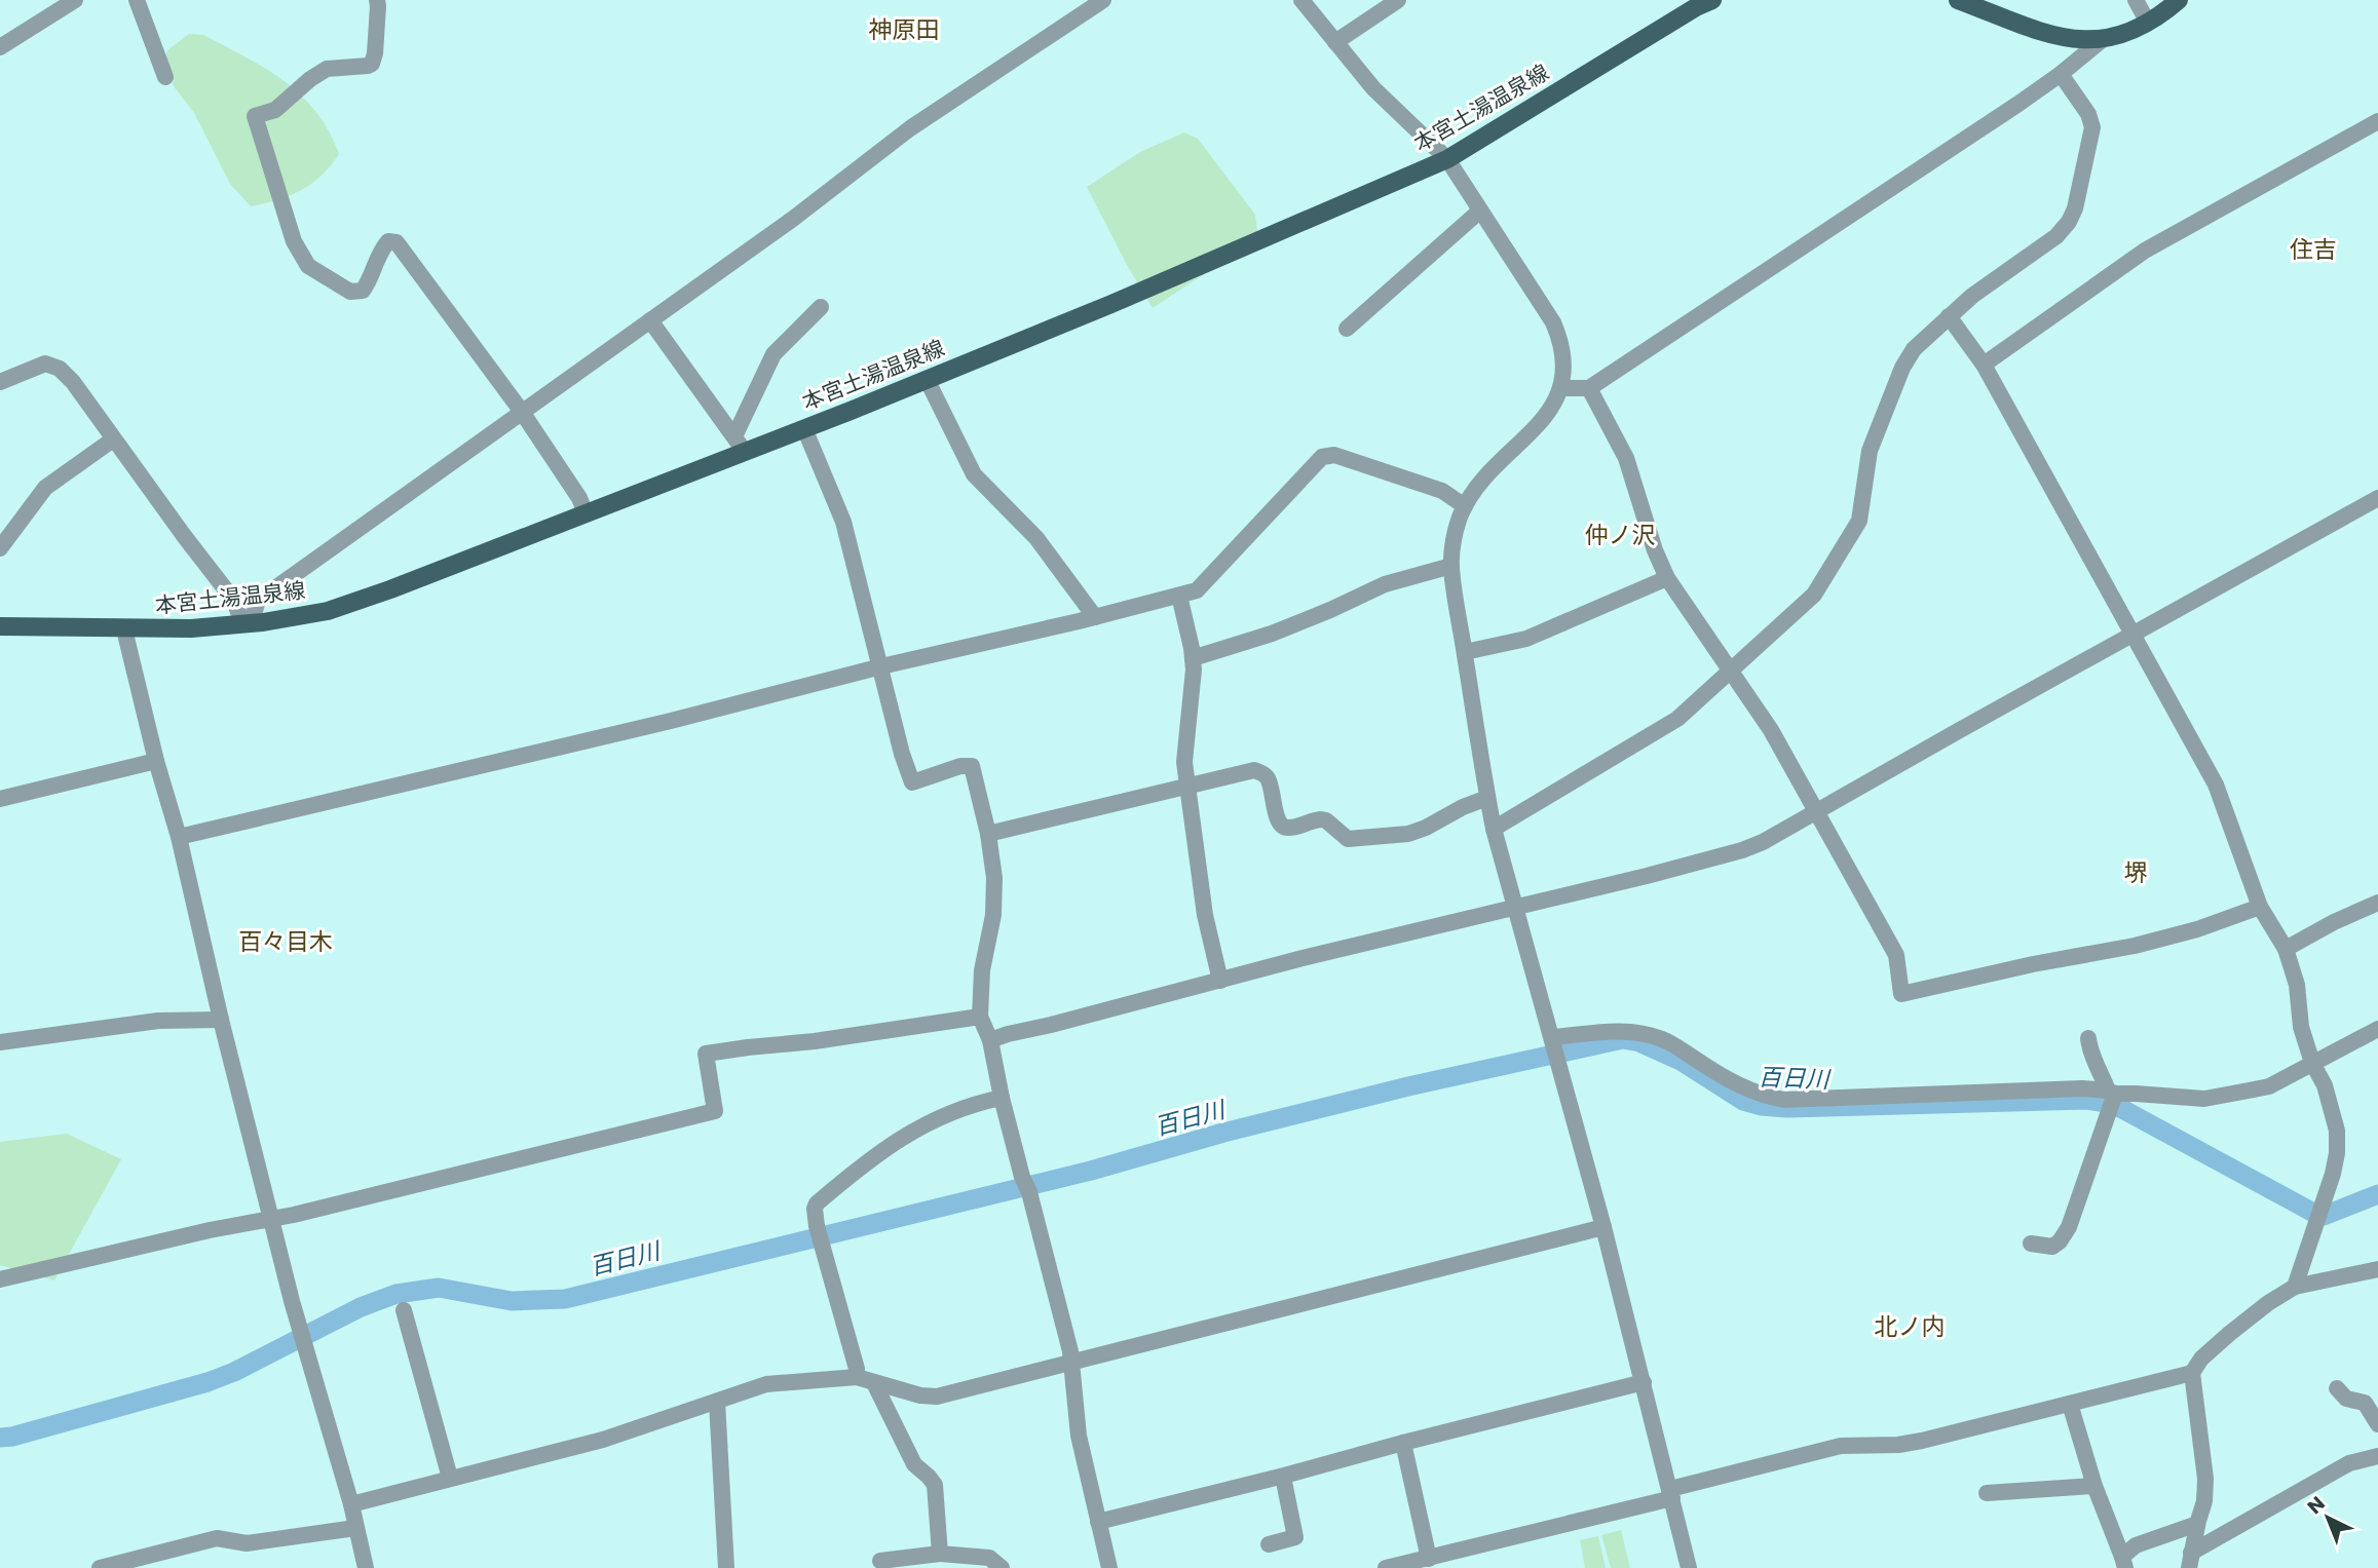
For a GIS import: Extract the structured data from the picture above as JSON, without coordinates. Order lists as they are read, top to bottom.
{
  "streets": {
    "main road": ["本宮土湯温泉線"]
  },
  "districts": [
    "神原田",
    "住吉",
    "仲ノ沢",
    "堺",
    "百々目木",
    "北ノ内"
  ],
  "water": ["百日川"],
  "north": "top left"
}
